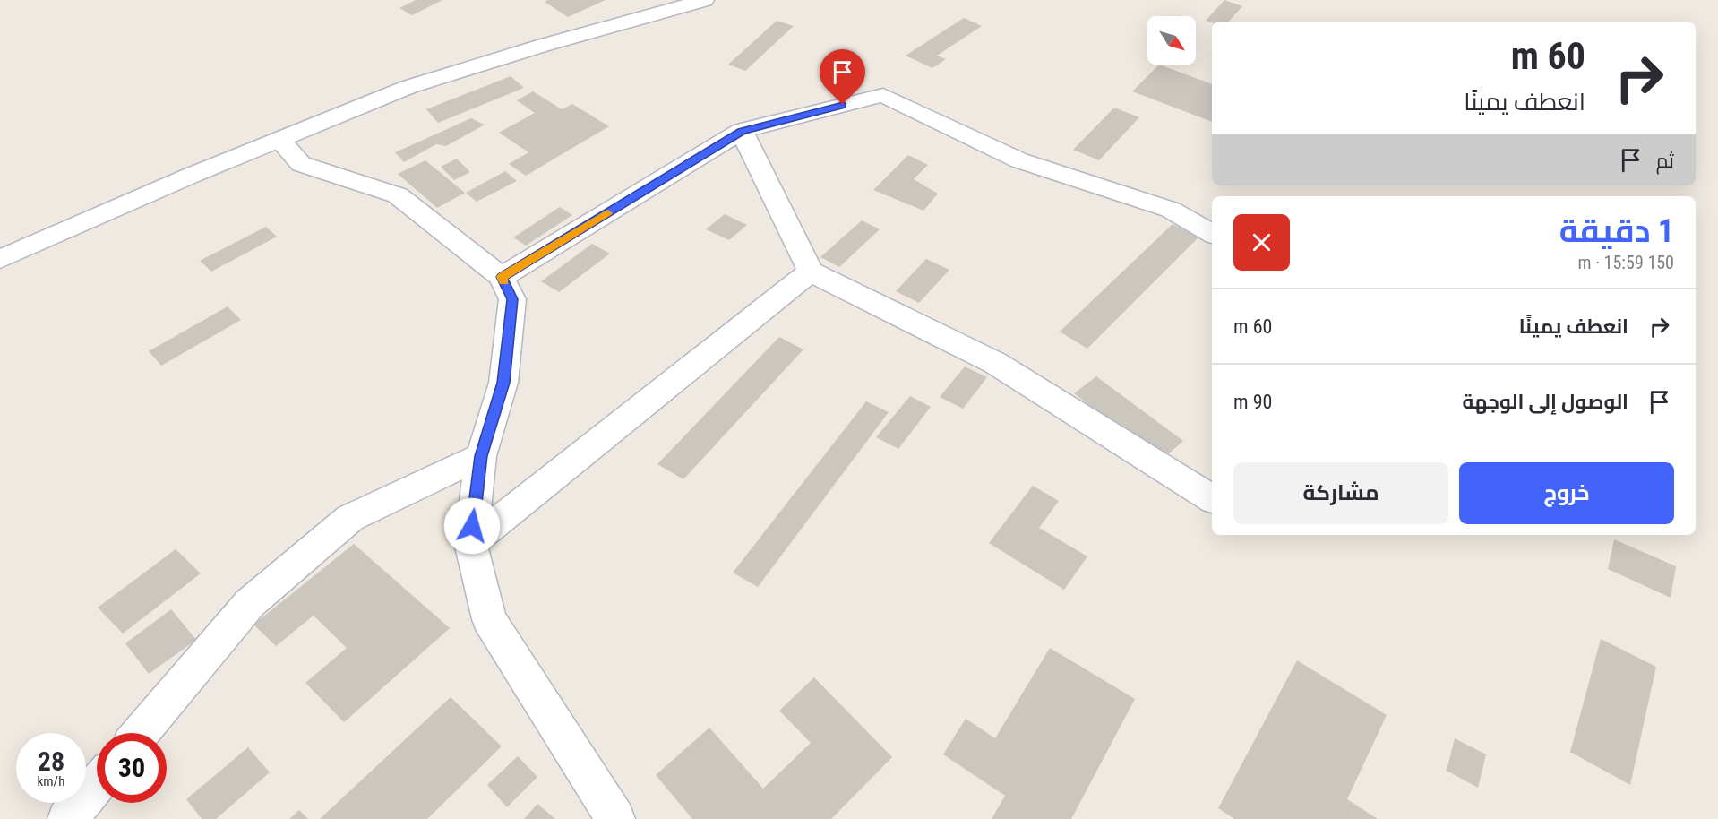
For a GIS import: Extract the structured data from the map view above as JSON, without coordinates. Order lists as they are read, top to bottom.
{
  "north": "bottom right",
  "page": {
    "turn": ["60 m", "انعطف يمينًا"],
    "then": "ثم",
    "heading": ["1 دقيقة", "150 m · 15:59"],
    "list": [
      {
        "name": "انعطف يمينًا",
        "value": "60 m"
      },
      {
        "name": "الوصول إلى الوجهة",
        "value": "90 m"
      }
    ],
    "buttons": ["خروج", "مشاركة"],
    "speed": "28 km/h",
    "limit": "30"
  }
}
